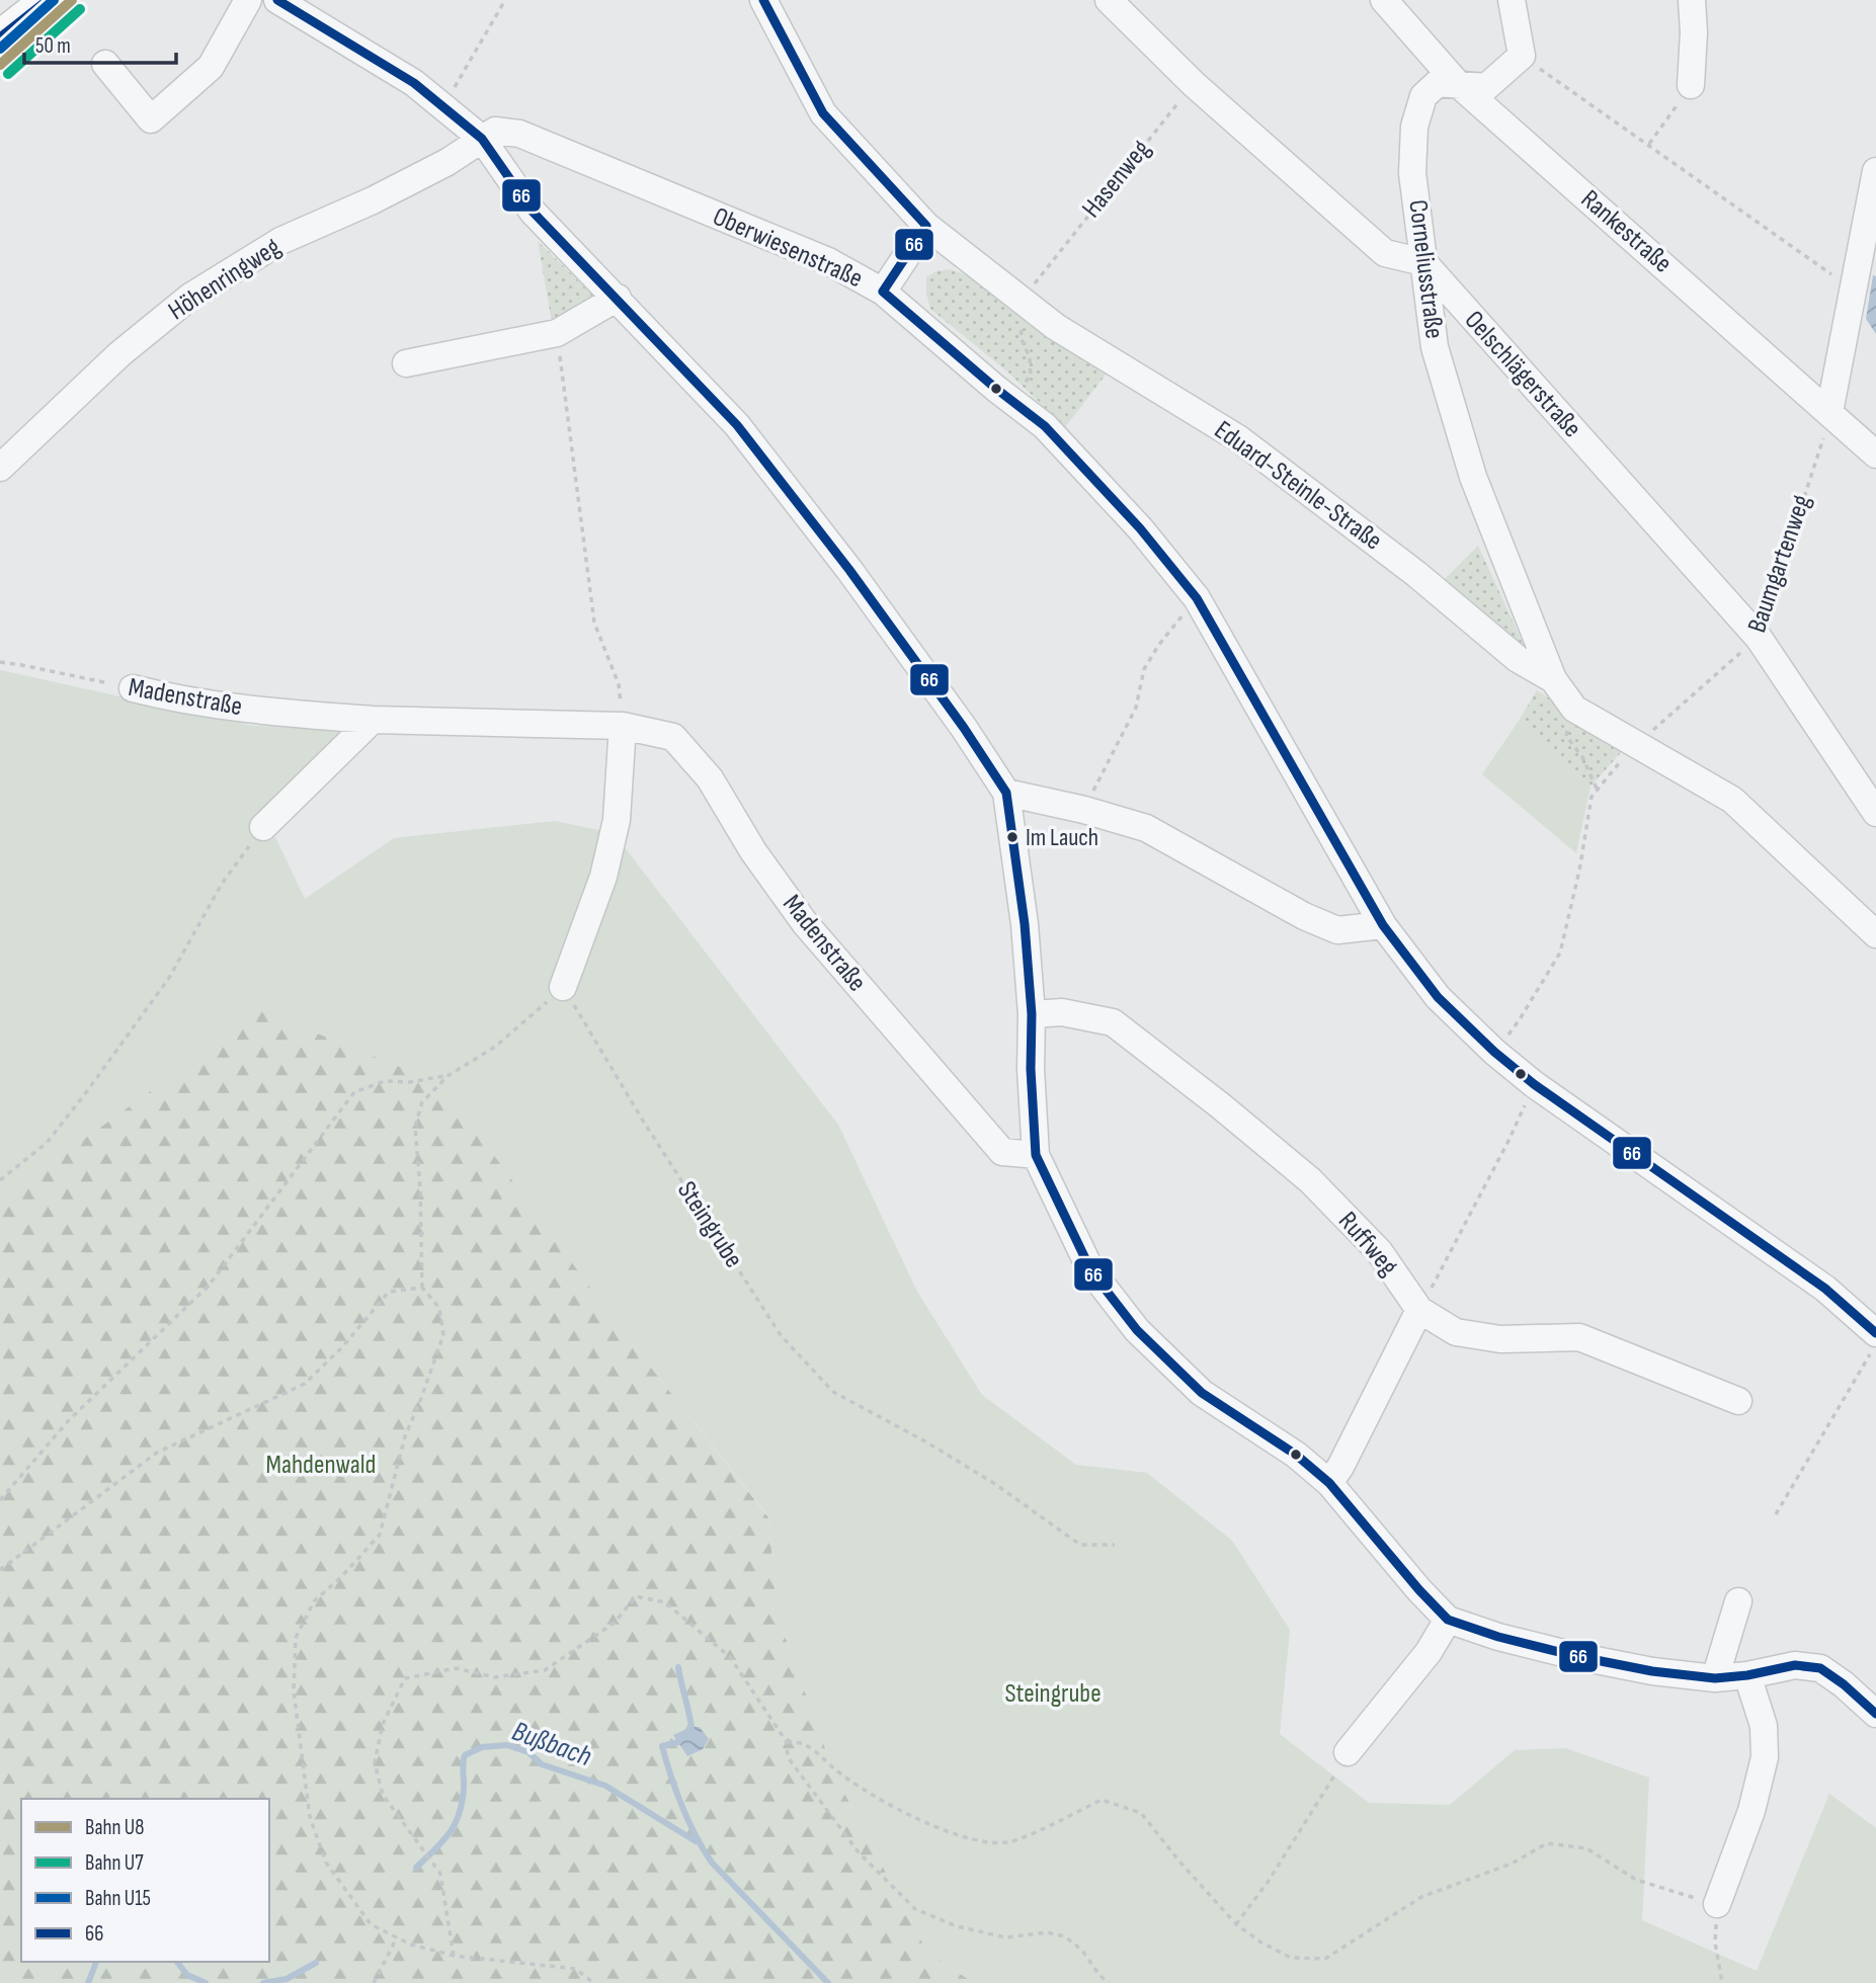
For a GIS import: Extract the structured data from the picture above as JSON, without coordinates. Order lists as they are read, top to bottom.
{
  "streets": {
    "street": [
      "Rankestraße",
      "Oberwiesenstraße",
      "Corneliusstraße",
      "Höhenringweg",
      "Oelschlägerstraße",
      "Eduard-Steinle-Straße",
      "Madenstraße",
      "Ruffweg"
    ],
    "path": ["Hasenweg", "Baumgartenweg", "Steingrube"]
  },
  "crossings": [
    ["Rankestraße", "Corneliusstraße"],
    ["Rankestraße", "Baumgartenweg"],
    ["Oberwiesenstraße", "Höhenringweg"],
    ["Corneliusstraße", "Oelschlägerstraße"],
    ["Corneliusstraße", "Eduard-Steinle-Straße"],
    ["Oelschlägerstraße", "Baumgartenweg"],
    ["Eduard-Steinle-Straße", "Baumgartenweg"]
  ],
  "water": ["Bußbach"],
  "parks": ["Mahdenwald", "Steingrube"],
  "places": ["Im Lauch"],
  "lines": [
    "rail line U8",
    "rail line U15",
    "transit line 66",
    "rail line U7"
  ],
  "legend": [
    "Bahn U8",
    "Bahn U7",
    "Bahn U15",
    "66"
  ],
  "scale_bar": "50 m"
}
